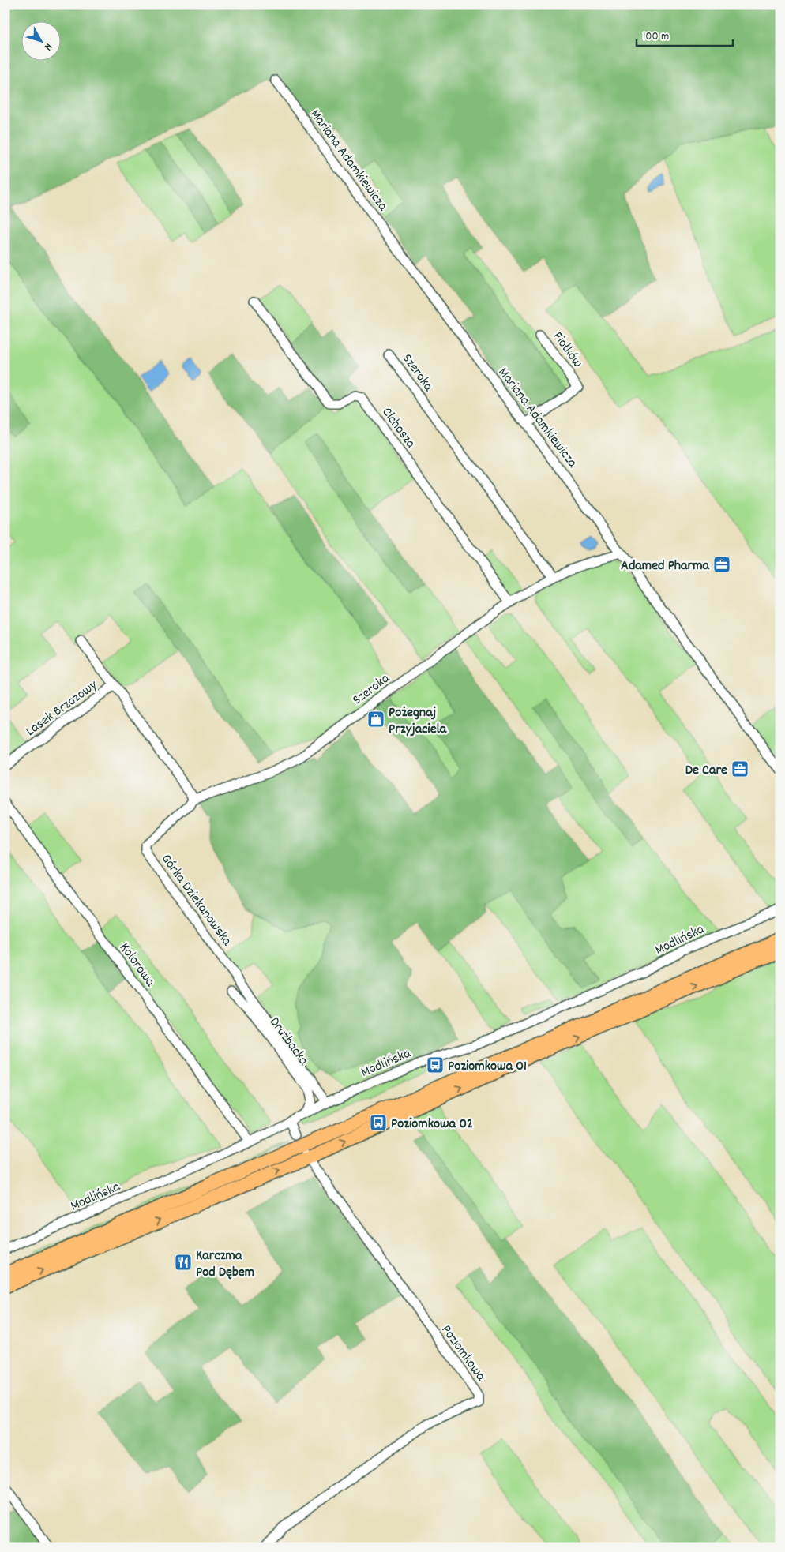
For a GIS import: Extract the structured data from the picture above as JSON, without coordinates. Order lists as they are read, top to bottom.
{
  "streets": {
    "street": [
      "Mariana Adamkiewicza",
      "Fiołków",
      "Szeroka",
      "Cichosza",
      "Lasek Brzozowy",
      "Górka Dziekanowska",
      "Modlińska",
      "Kolorowa",
      "Drużbacka",
      "Poziomkowa"
    ]
  },
  "crossings": [
    ["Mariana Adamkiewicza", "Fiołków"],
    ["Mariana Adamkiewicza", "Szeroka"],
    ["Szeroka", "Cichosza"],
    ["Szeroka", "Górka Dziekanowska"],
    ["Górka Dziekanowska", "Modlińska"],
    ["Modlińska", "Kolorowa"],
    ["Modlińska", "Drużbacka"]
  ],
  "places": {
    "office": ["Adamed Pharma", "De Care"],
    "shop": ["Pożegnaj Przyjaciela"],
    "bus stop": ["Poziomkowa 01", "Poziomkowa 02"],
    "restaurant": ["Karczma Pod Dębem"]
  },
  "scale_bar": "100 m",
  "north": "bottom right"
}
